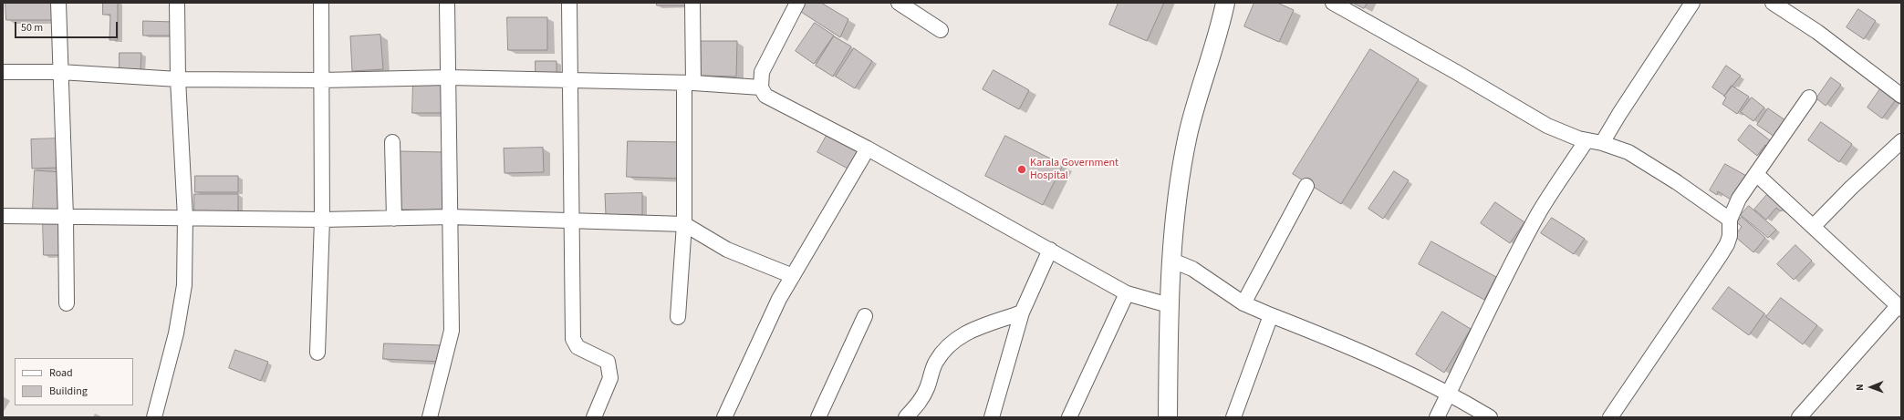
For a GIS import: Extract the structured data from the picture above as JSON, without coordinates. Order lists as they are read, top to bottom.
{
  "places": ["Karala Government Hospital"],
  "legend": ["Road", "Building"],
  "scale_bar": "50 m",
  "north": "left"
}
